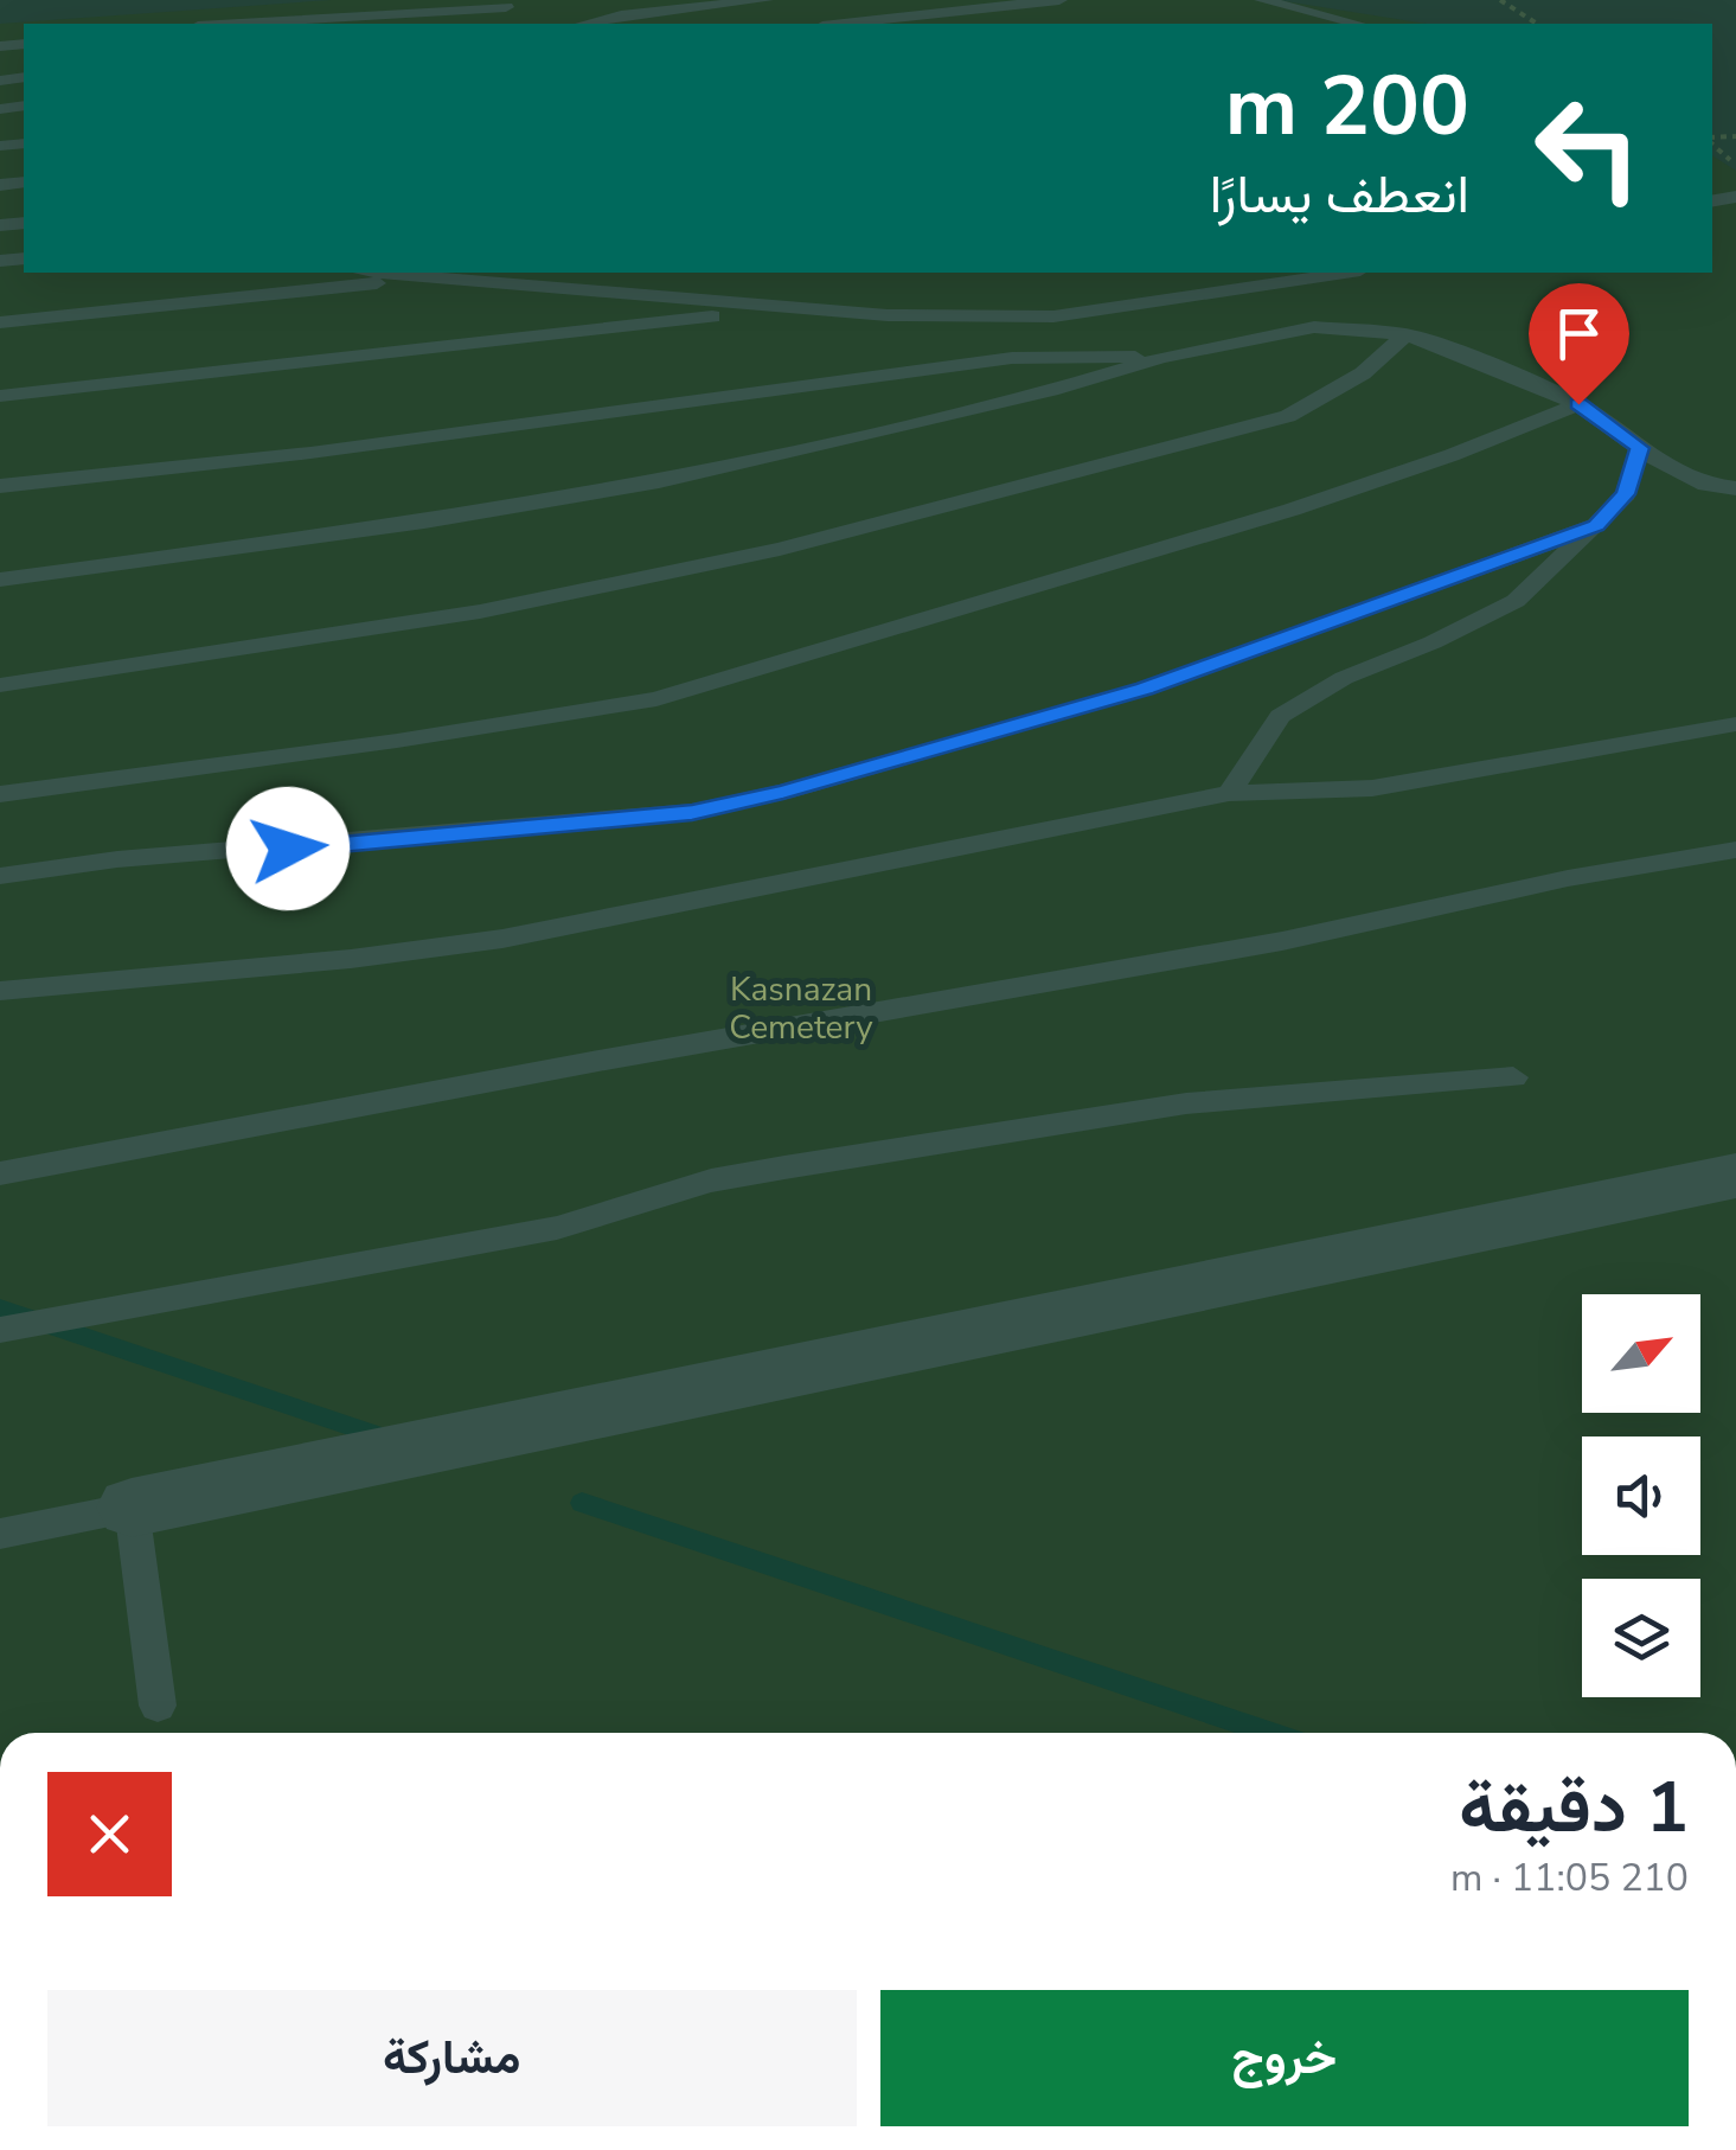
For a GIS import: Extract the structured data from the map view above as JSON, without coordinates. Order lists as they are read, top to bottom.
{
  "parks": ["Kasnazan Cemetery"],
  "north": "top right",
  "page": {
    "turn": ["200 m", "انعطف يسارًا"],
    "heading": ["1 دقيقة", "210 m · 11:05"],
    "buttons": ["خروج", "مشاركة"]
  }
}
